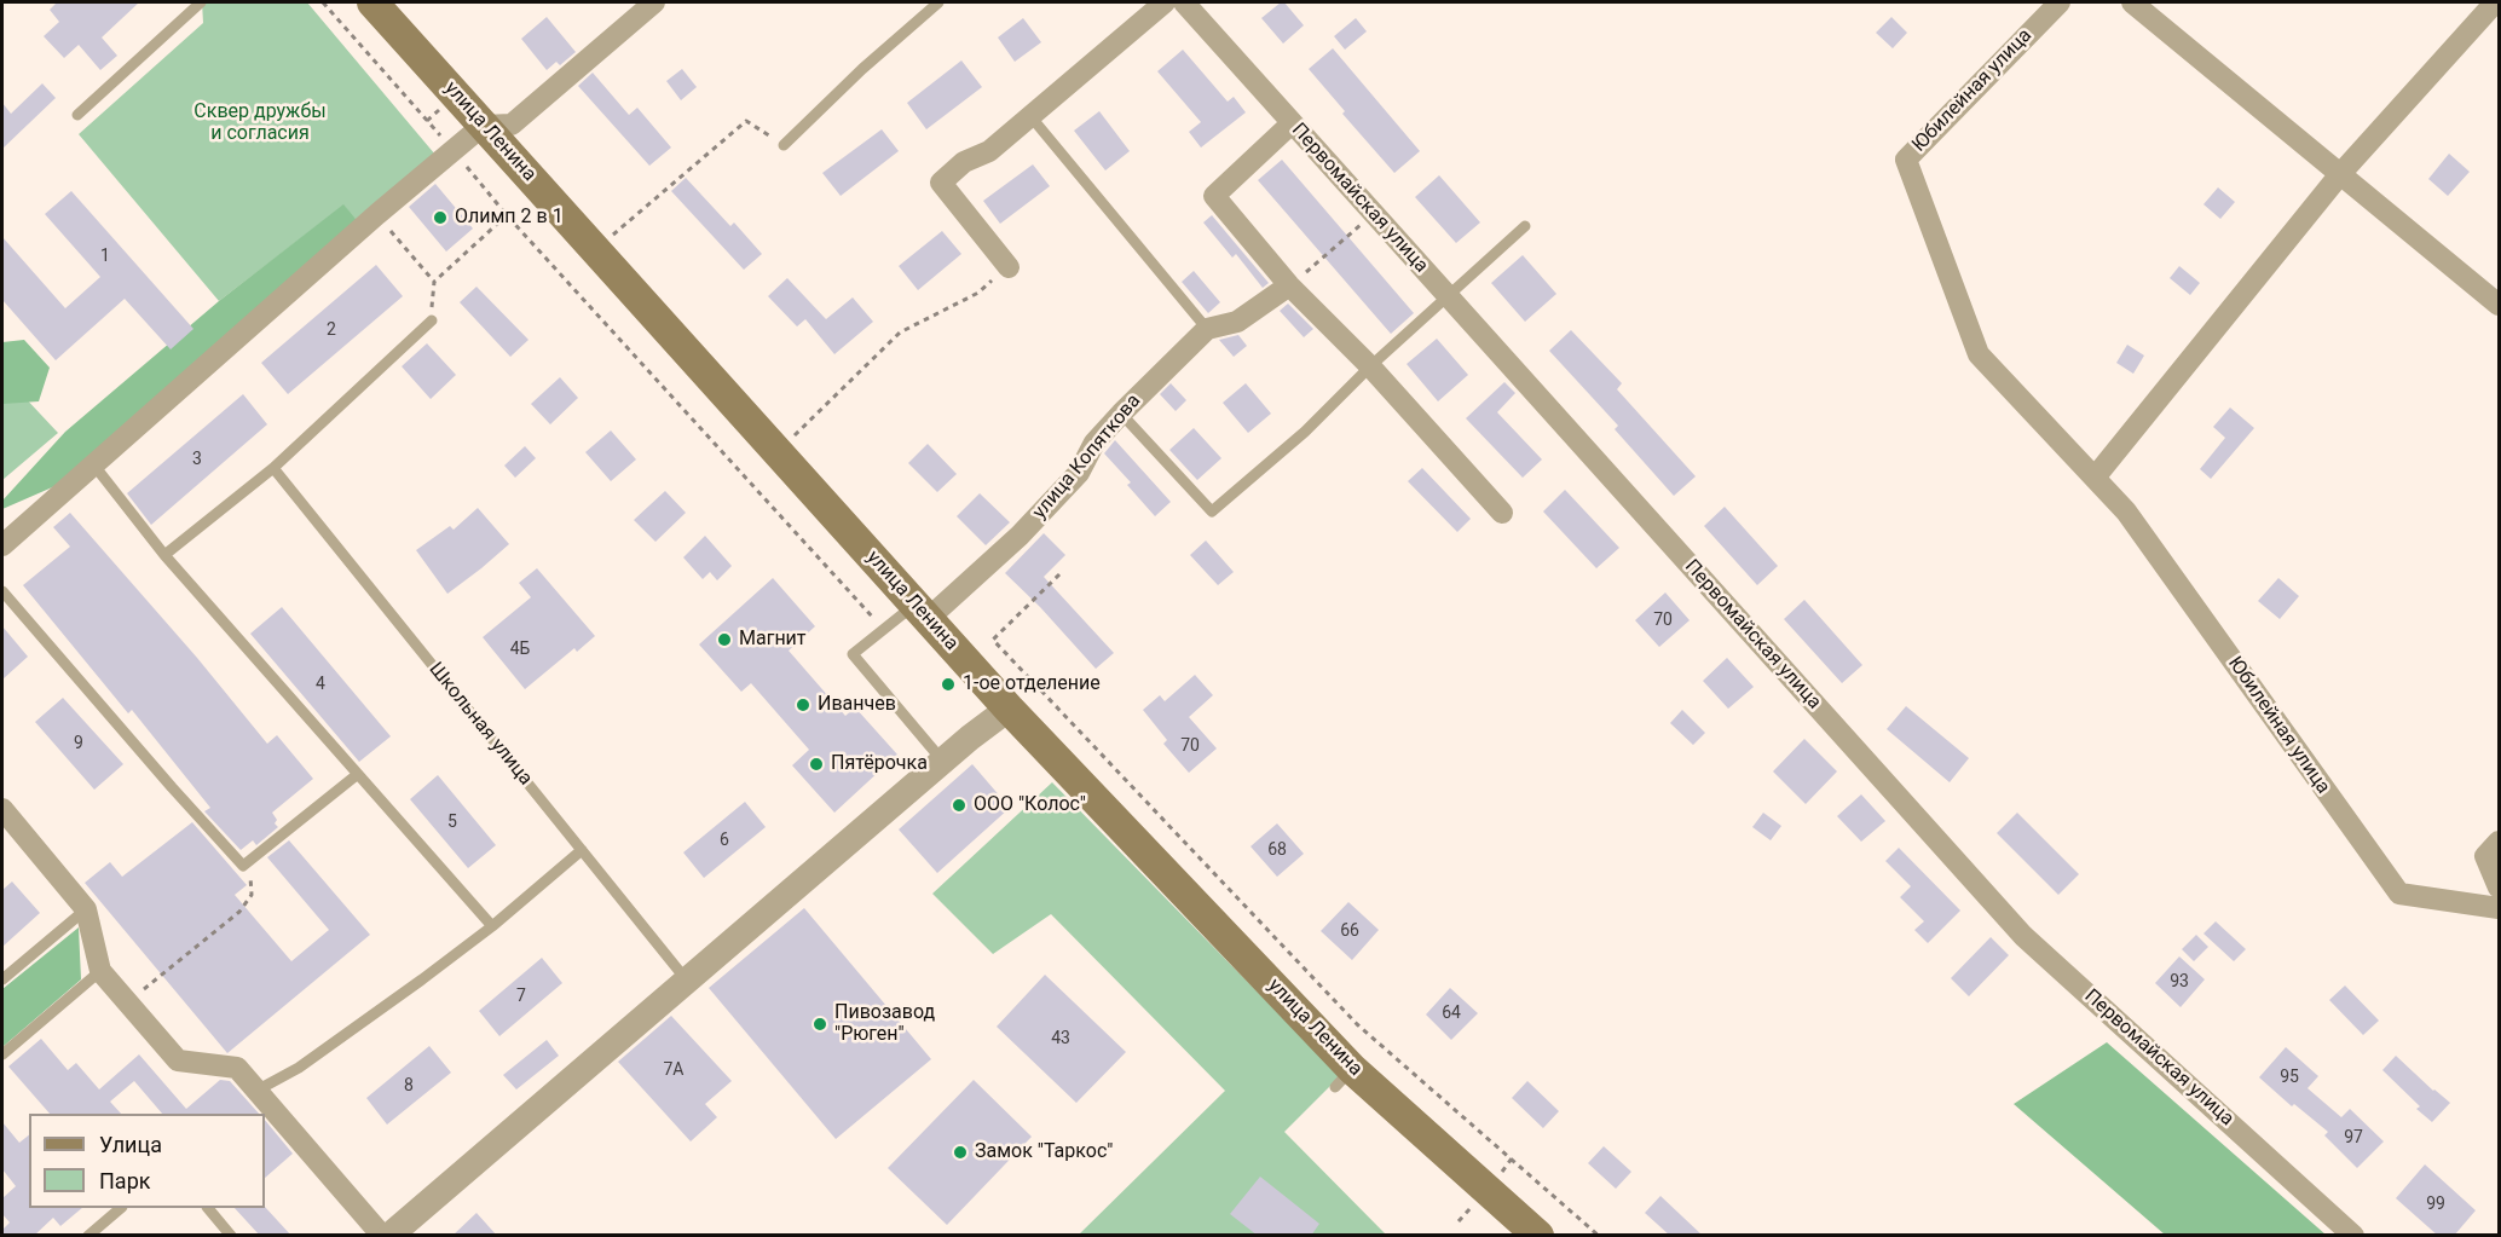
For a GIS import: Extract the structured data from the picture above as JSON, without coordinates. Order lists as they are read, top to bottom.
{
  "streets": {
    "main road": ["улица Ленина"],
    "street": ["Юбилейная улица", "Первомайская улица", "улица Копяткова"],
    "lane": ["Школьная улица"]
  },
  "crossings": [
    ["улица Ленина", "улица Копяткова"]
  ],
  "parks": ["Сквер дружбы и согласия"],
  "places": [
    "Олимп 2 в 1",
    "Магнит",
    "1-ое отделение",
    "Иванчев",
    "Пятёрочка",
    "ООО \"Колос\"",
    "Пивозавод \"Рюген\"",
    "Замок \"Таркос\""
  ],
  "house_numbers": [
    "1",
    "2",
    "3",
    "70",
    "4Б",
    "4",
    "9",
    "70",
    "5",
    "6",
    "68",
    "66",
    "93",
    "7",
    "64",
    "43",
    "7А",
    "95",
    "8",
    "97",
    "99"
  ],
  "legend": ["Улица", "Парк"]
}
